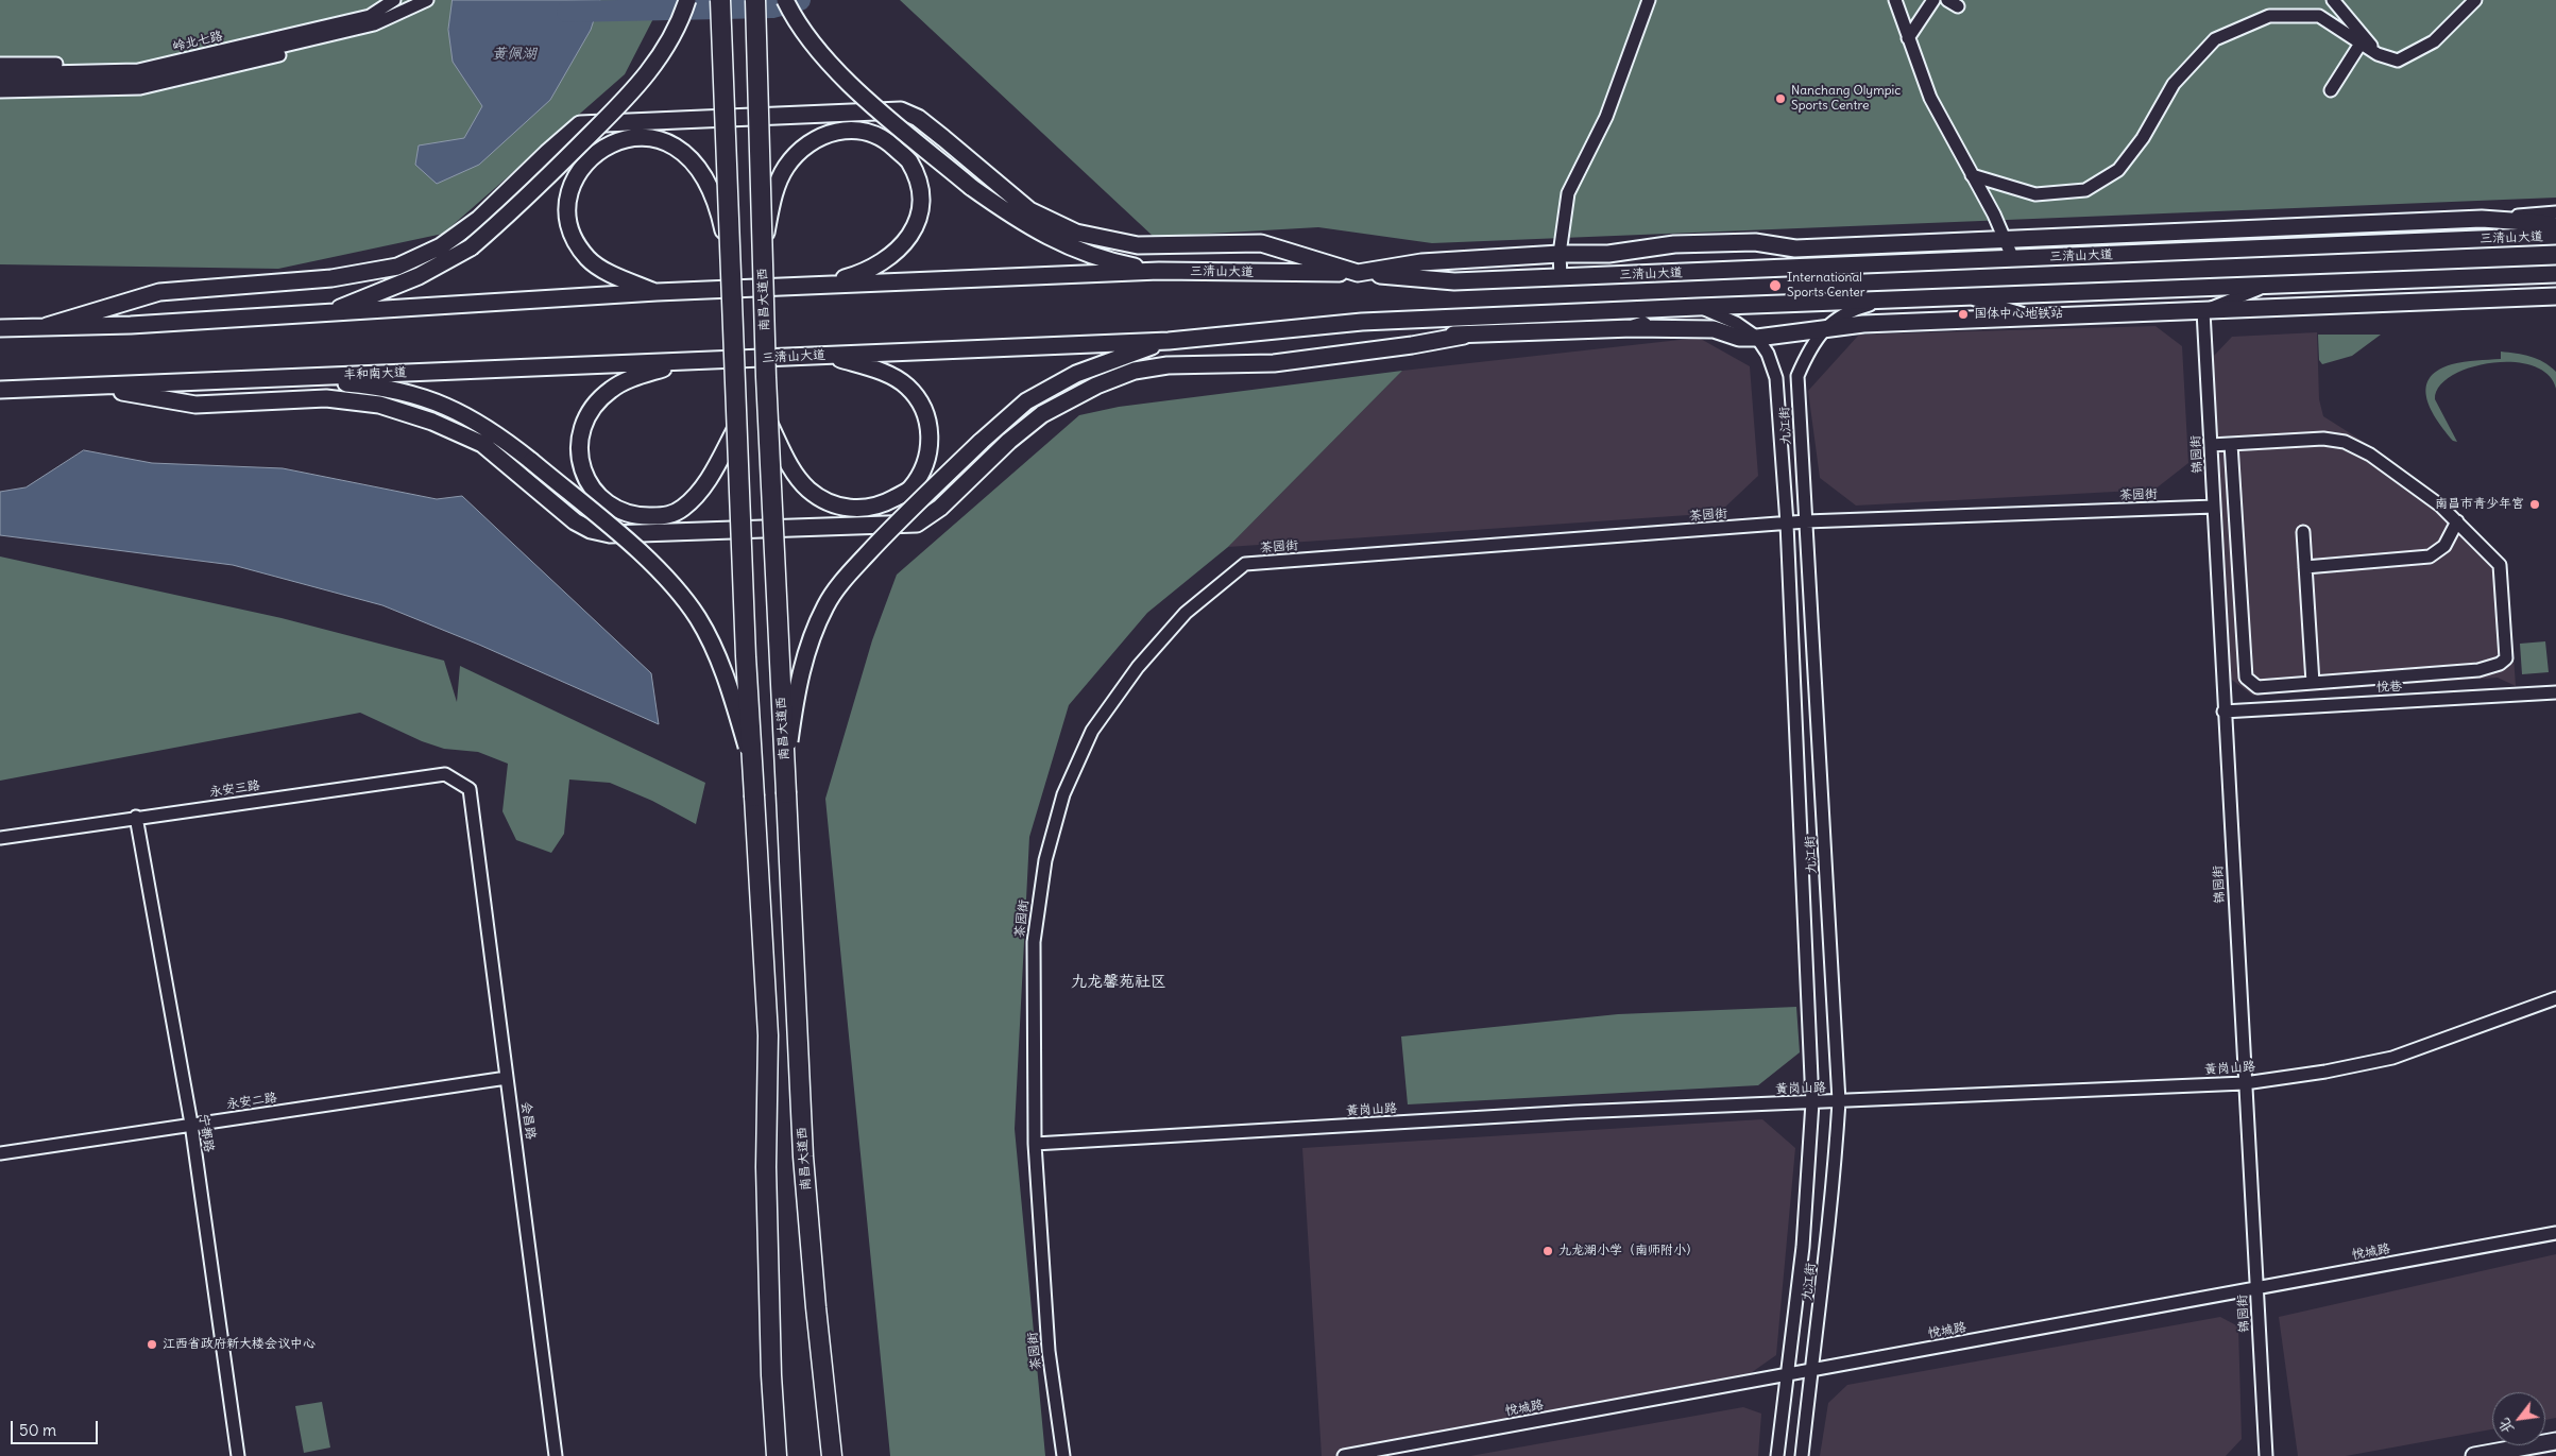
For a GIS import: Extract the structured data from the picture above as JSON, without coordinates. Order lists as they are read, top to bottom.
{
  "streets": {
    "highway": ["南昌大道西"],
    "main road": ["三清山大道", "丰和南大道"],
    "street": [
      "岭北七路",
      "九江街",
      "锦园街",
      "茶园街",
      "悦巷",
      "永安三路",
      "黄岗山路",
      "永安二路",
      "会昌路",
      "宁都路",
      "悦城路"
    ]
  },
  "crossings": [
    ["三清山大道", "丰和南大道"],
    ["三清山大道", "九江街"],
    ["九江街", "茶园街"],
    ["九江街", "黄岗山路"],
    ["九江街", "悦城路"],
    ["锦园街", "茶园街"],
    ["锦园街", "悦巷"],
    ["锦园街", "黄岗山路"],
    ["锦园街", "悦城路"],
    ["茶园街", "黄岗山路"],
    ["永安三路", "会昌路"],
    ["永安三路", "宁都路"],
    ["永安二路", "会昌路"],
    ["永安二路", "宁都路"]
  ],
  "districts": ["九龙馨苑社区"],
  "water": ["黄佩湖"],
  "places": [
    "Nanchang Olympic Sports Centre",
    "International Sports Center",
    "国体中心地铁站",
    "南昌市青少年宫",
    "九龙湖小学（南师附小）",
    "江西省政府新大楼会议中心"
  ],
  "scale_bar": "50 m",
  "north": "bottom left"
}
